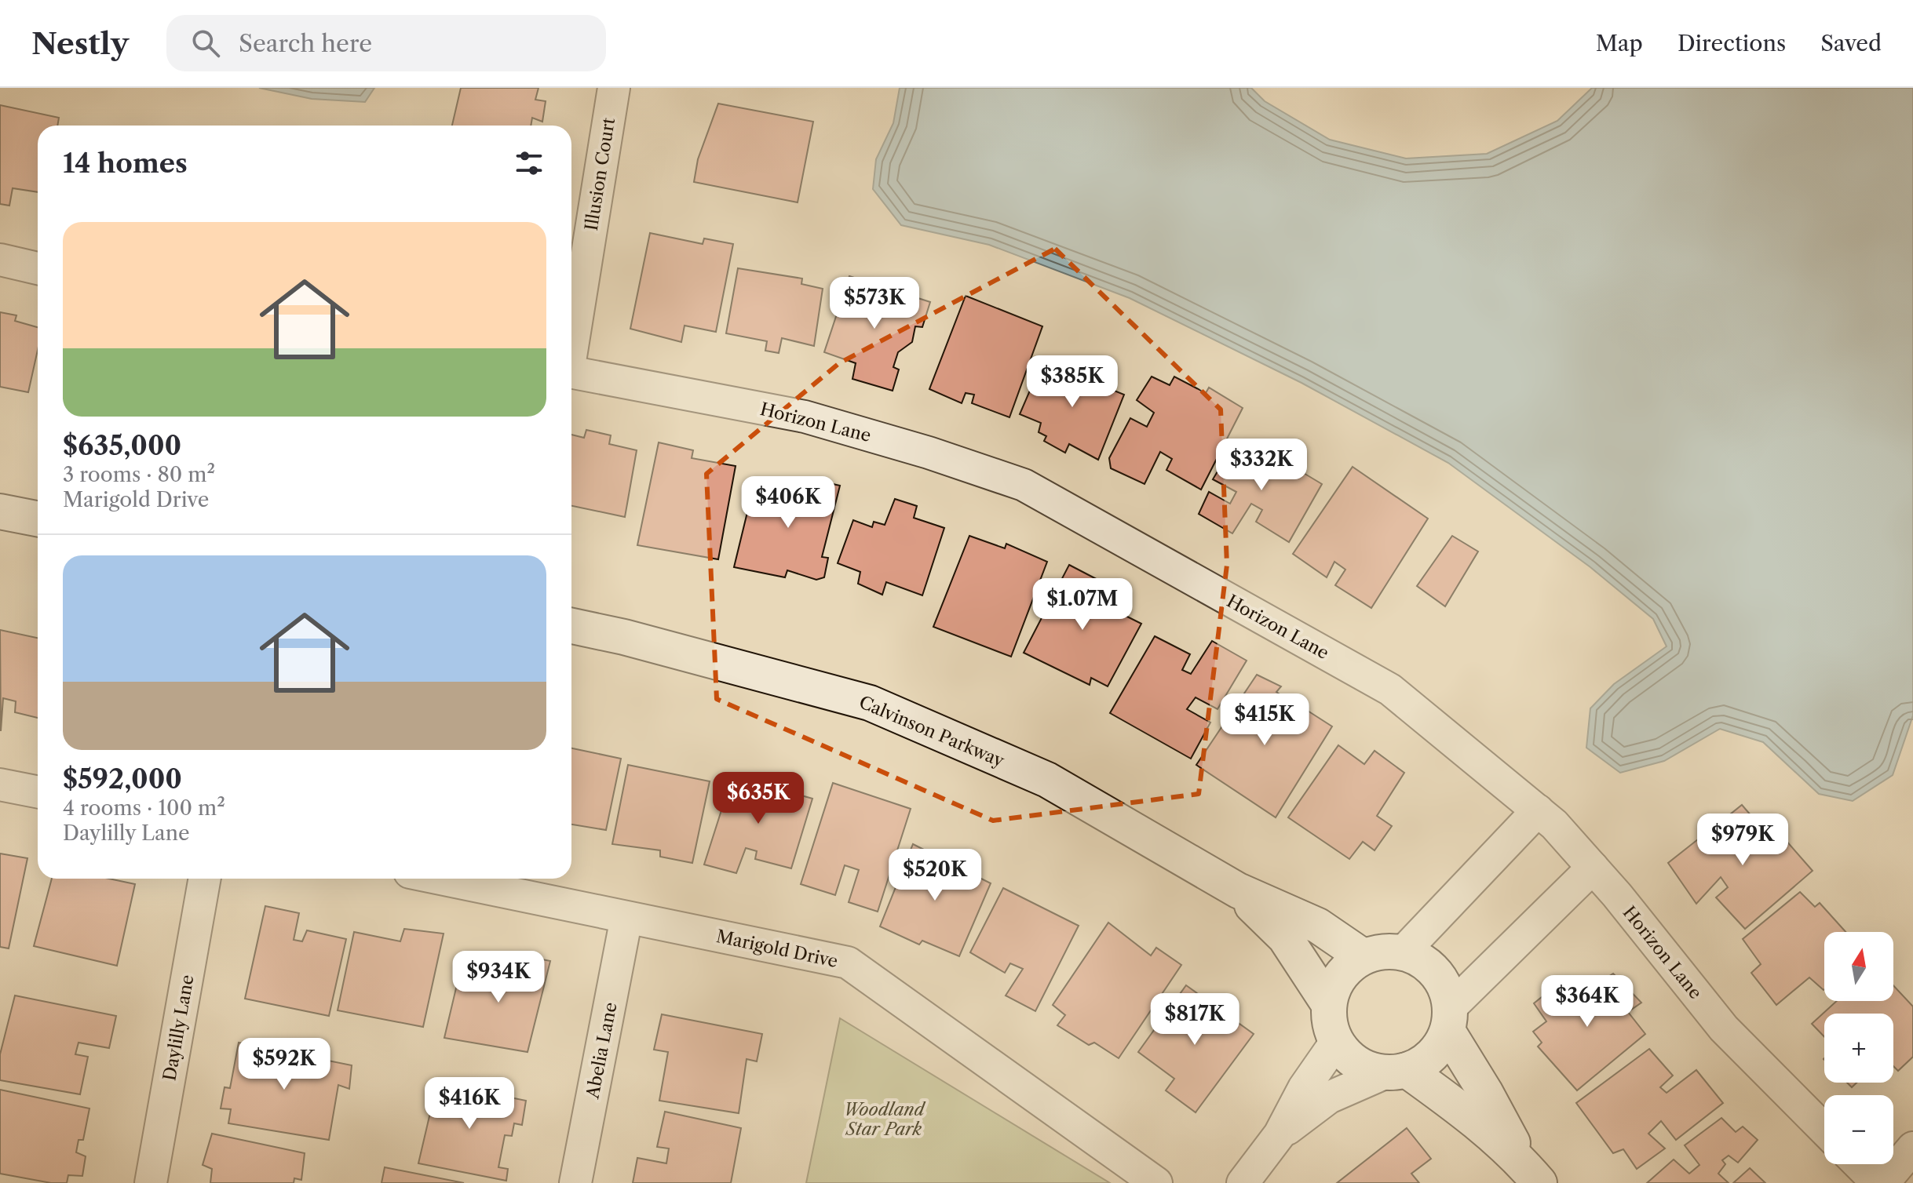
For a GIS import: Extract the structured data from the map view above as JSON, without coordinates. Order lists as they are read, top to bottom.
{
  "streets": {
    "main road": ["Calvinson Parkway"],
    "street": [
      "Illusion Court",
      "Horizon Lane",
      "Marigold Drive",
      "Daylilly Lane",
      "Abelia Lane"
    ]
  },
  "crossings": [
    ["Marigold Drive", "Abelia Lane"]
  ],
  "parks": ["Woodland Star Park"],
  "north": "top",
  "page": {
    "header": "Nestly",
    "search": "Search here",
    "nav": ["Map", "Directions", "Saved"],
    "heading": "14 homes",
    "list": [
      {
        "name": "$635,000",
        "note": "3 rooms · 80 m² · Marigold Drive"
      },
      {
        "name": "$592,000",
        "note": "4 rooms · 100 m² · Daylilly Lane"
      }
    ],
    "price": [
      "$573K",
      "$385K",
      "$332K",
      "$406K",
      "$1.07M",
      "$415K",
      "$635K",
      "$979K",
      "$520K",
      "$934K",
      "$364K",
      "$817K",
      "$592K",
      "$416K"
    ],
    "map_buttons": ["+", "−"]
  }
}
